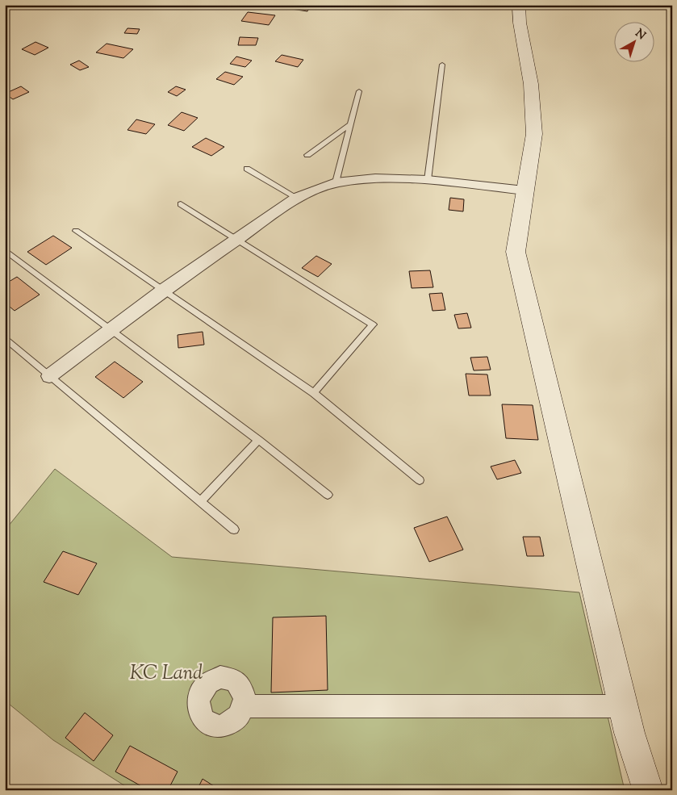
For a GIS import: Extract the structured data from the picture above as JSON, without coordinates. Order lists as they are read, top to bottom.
{
  "parks": ["KC Land"],
  "north": "top right"
}
